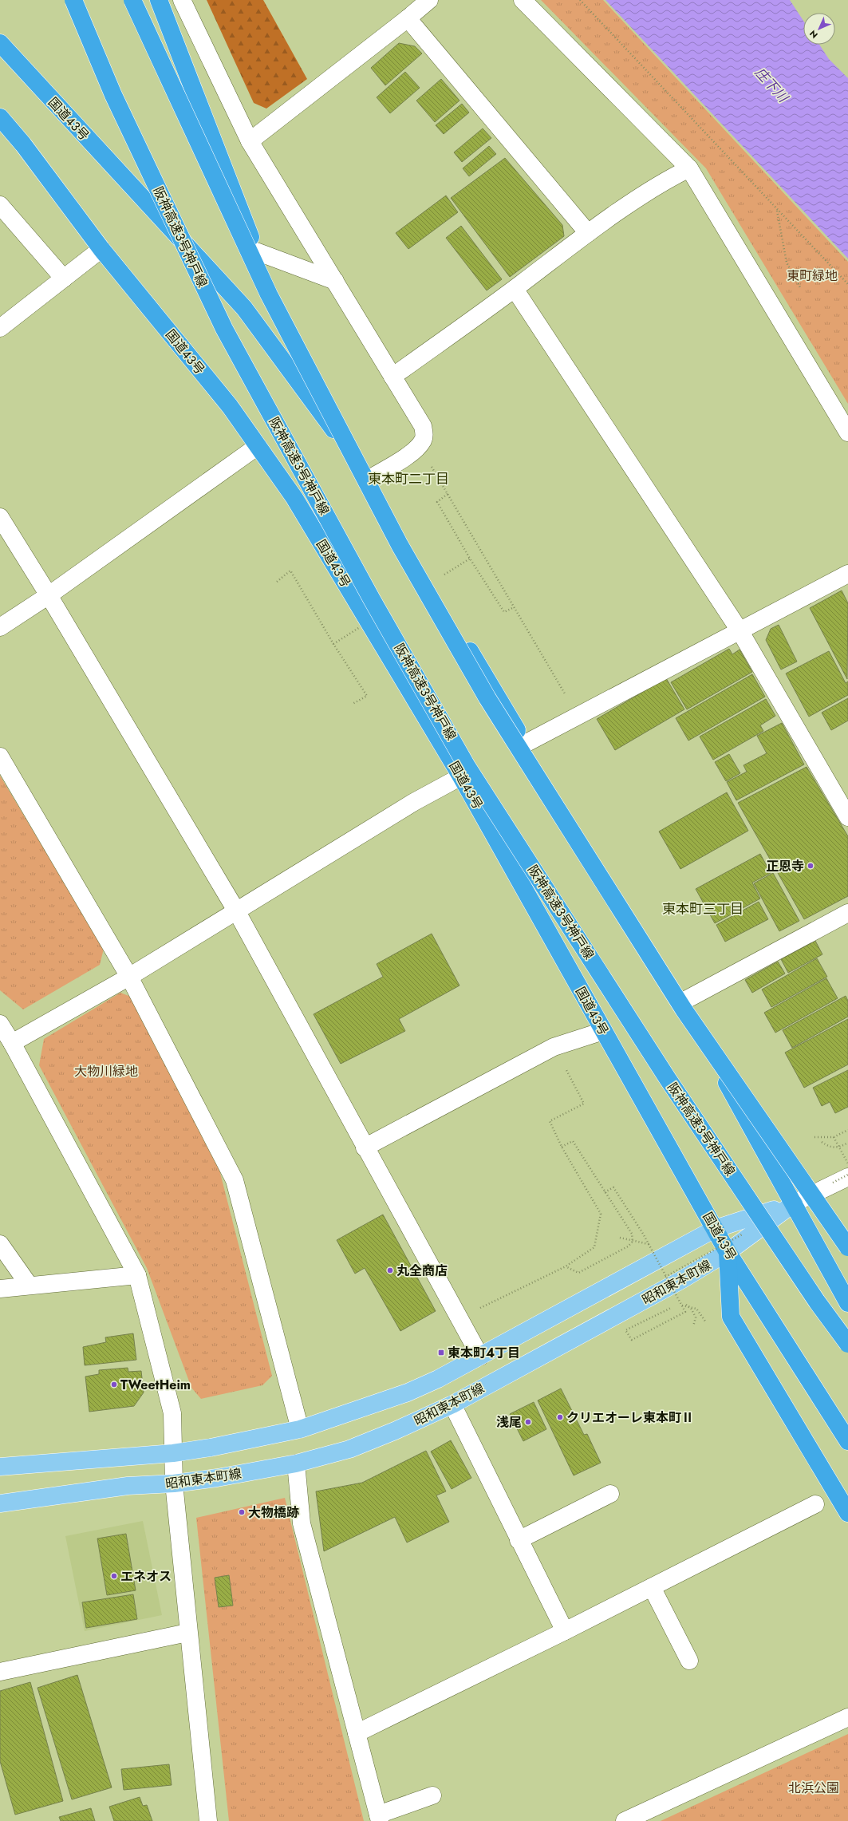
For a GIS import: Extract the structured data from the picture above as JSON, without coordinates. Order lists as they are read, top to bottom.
{
  "streets": {
    "highway": ["国道43号", "阪神高速3号神戸線"],
    "main road": ["昭和東本町線"]
  },
  "crossings": [
    ["国道43号", "昭和東本町線"]
  ],
  "districts": ["東本町二丁目", "東本町三丁目"],
  "water": ["庄下川"],
  "parks": ["東町緑地", "大物川緑地", "北浜公園"],
  "places": {
    "other": [
      "正恩寺",
      "丸全商店",
      "TWeetHeim",
      "クリエオーレ東本町Ⅱ",
      "浅尾",
      "大物橋跡",
      "エネオス"
    ],
    "transit": ["東本町4丁目"]
  },
  "north": "bottom left"
}
